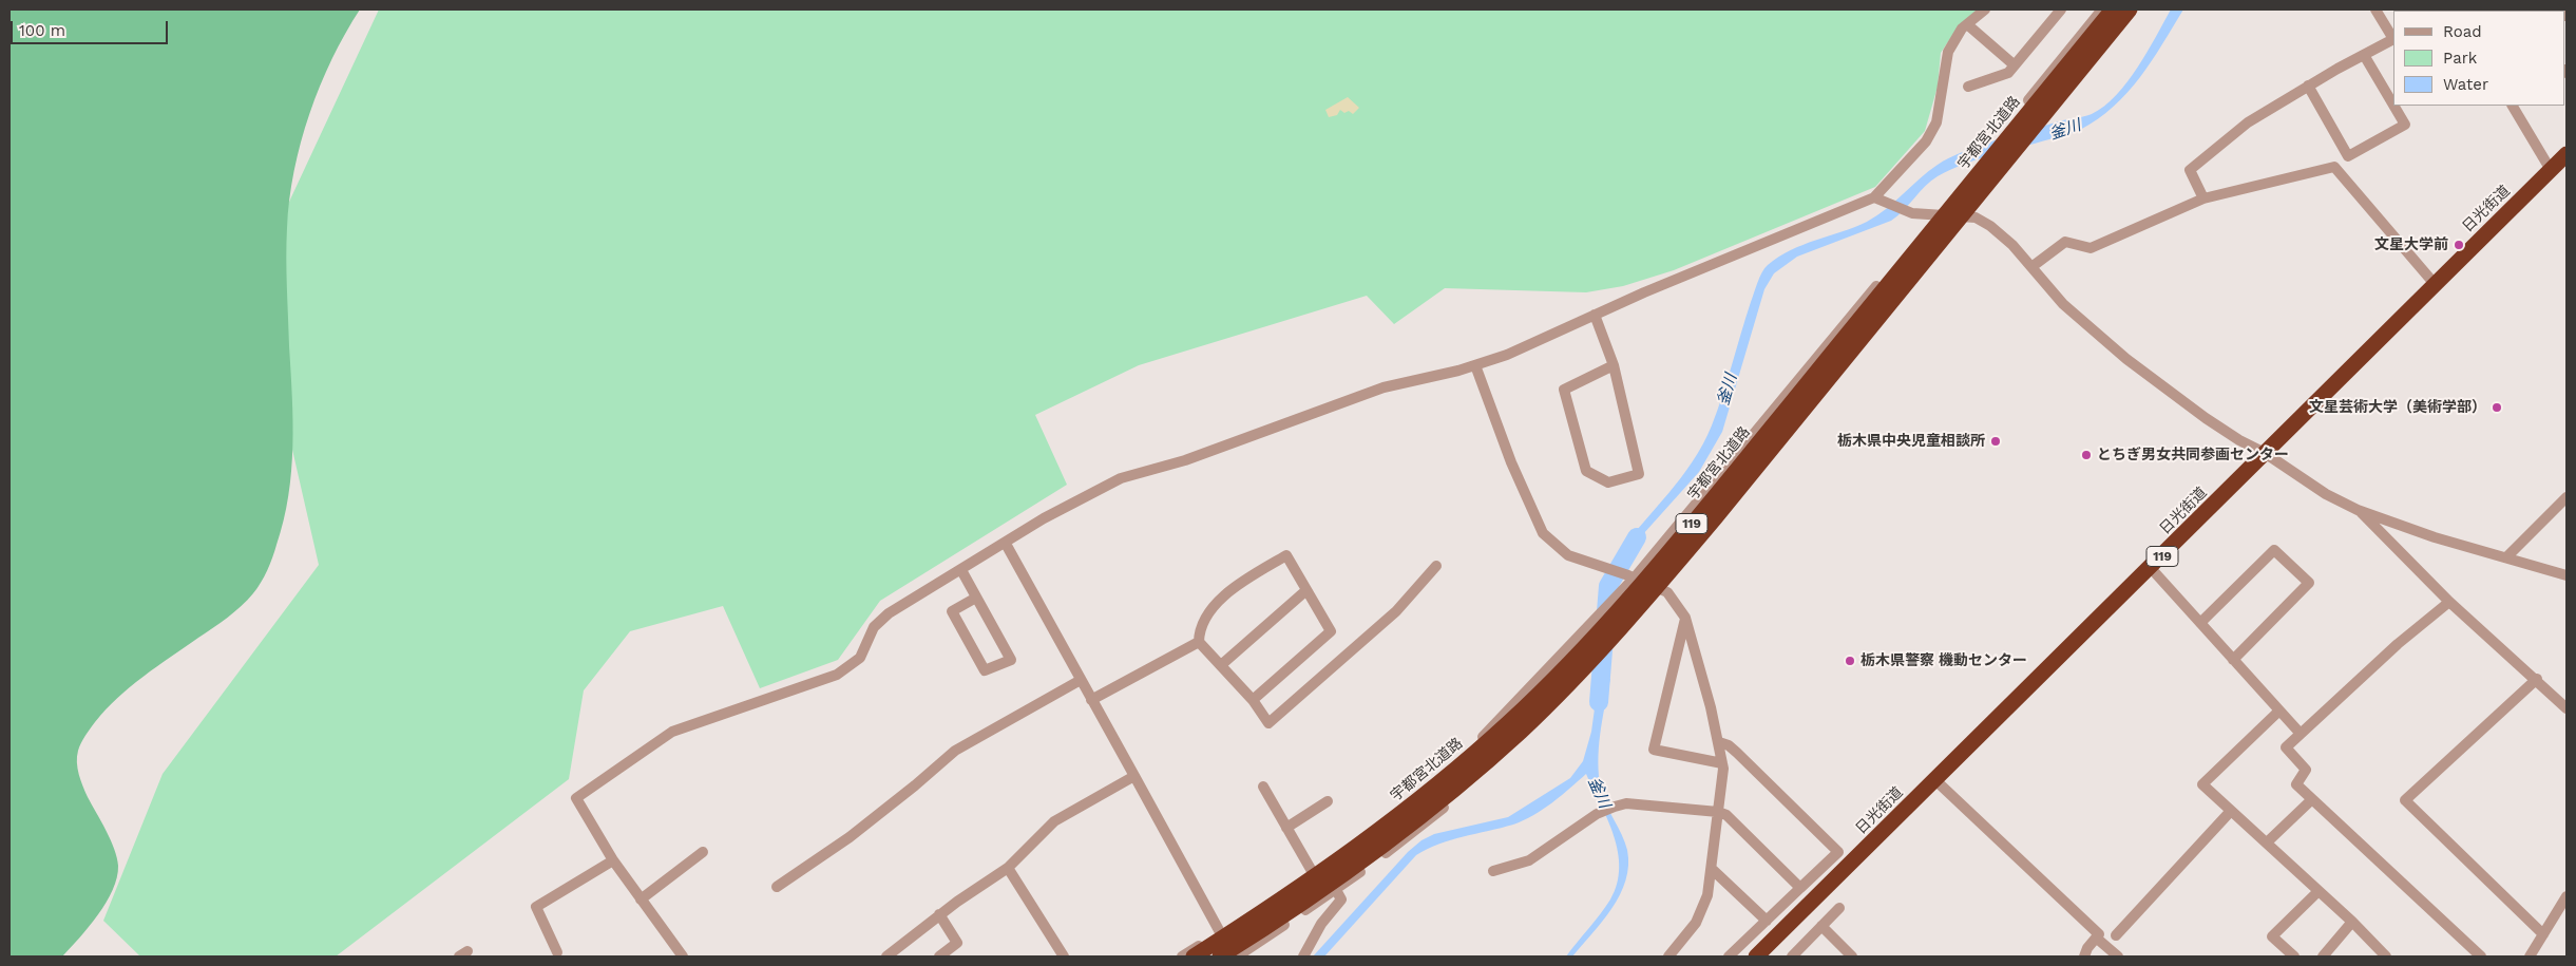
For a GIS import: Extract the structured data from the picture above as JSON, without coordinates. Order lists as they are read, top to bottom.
{
  "streets": {
    "highway": ["宇都宮北道路", "日光街道", "119"]
  },
  "water": ["釜川"],
  "places": [
    "文星大学前",
    "文星芸術大学（美術学部）",
    "栃木県中央児童相談所",
    "とちぎ男女共同参画センター",
    "栃木県警察 機動センター"
  ],
  "legend": ["Road", "Park", "Water"],
  "scale_bar": "100 m"
}
